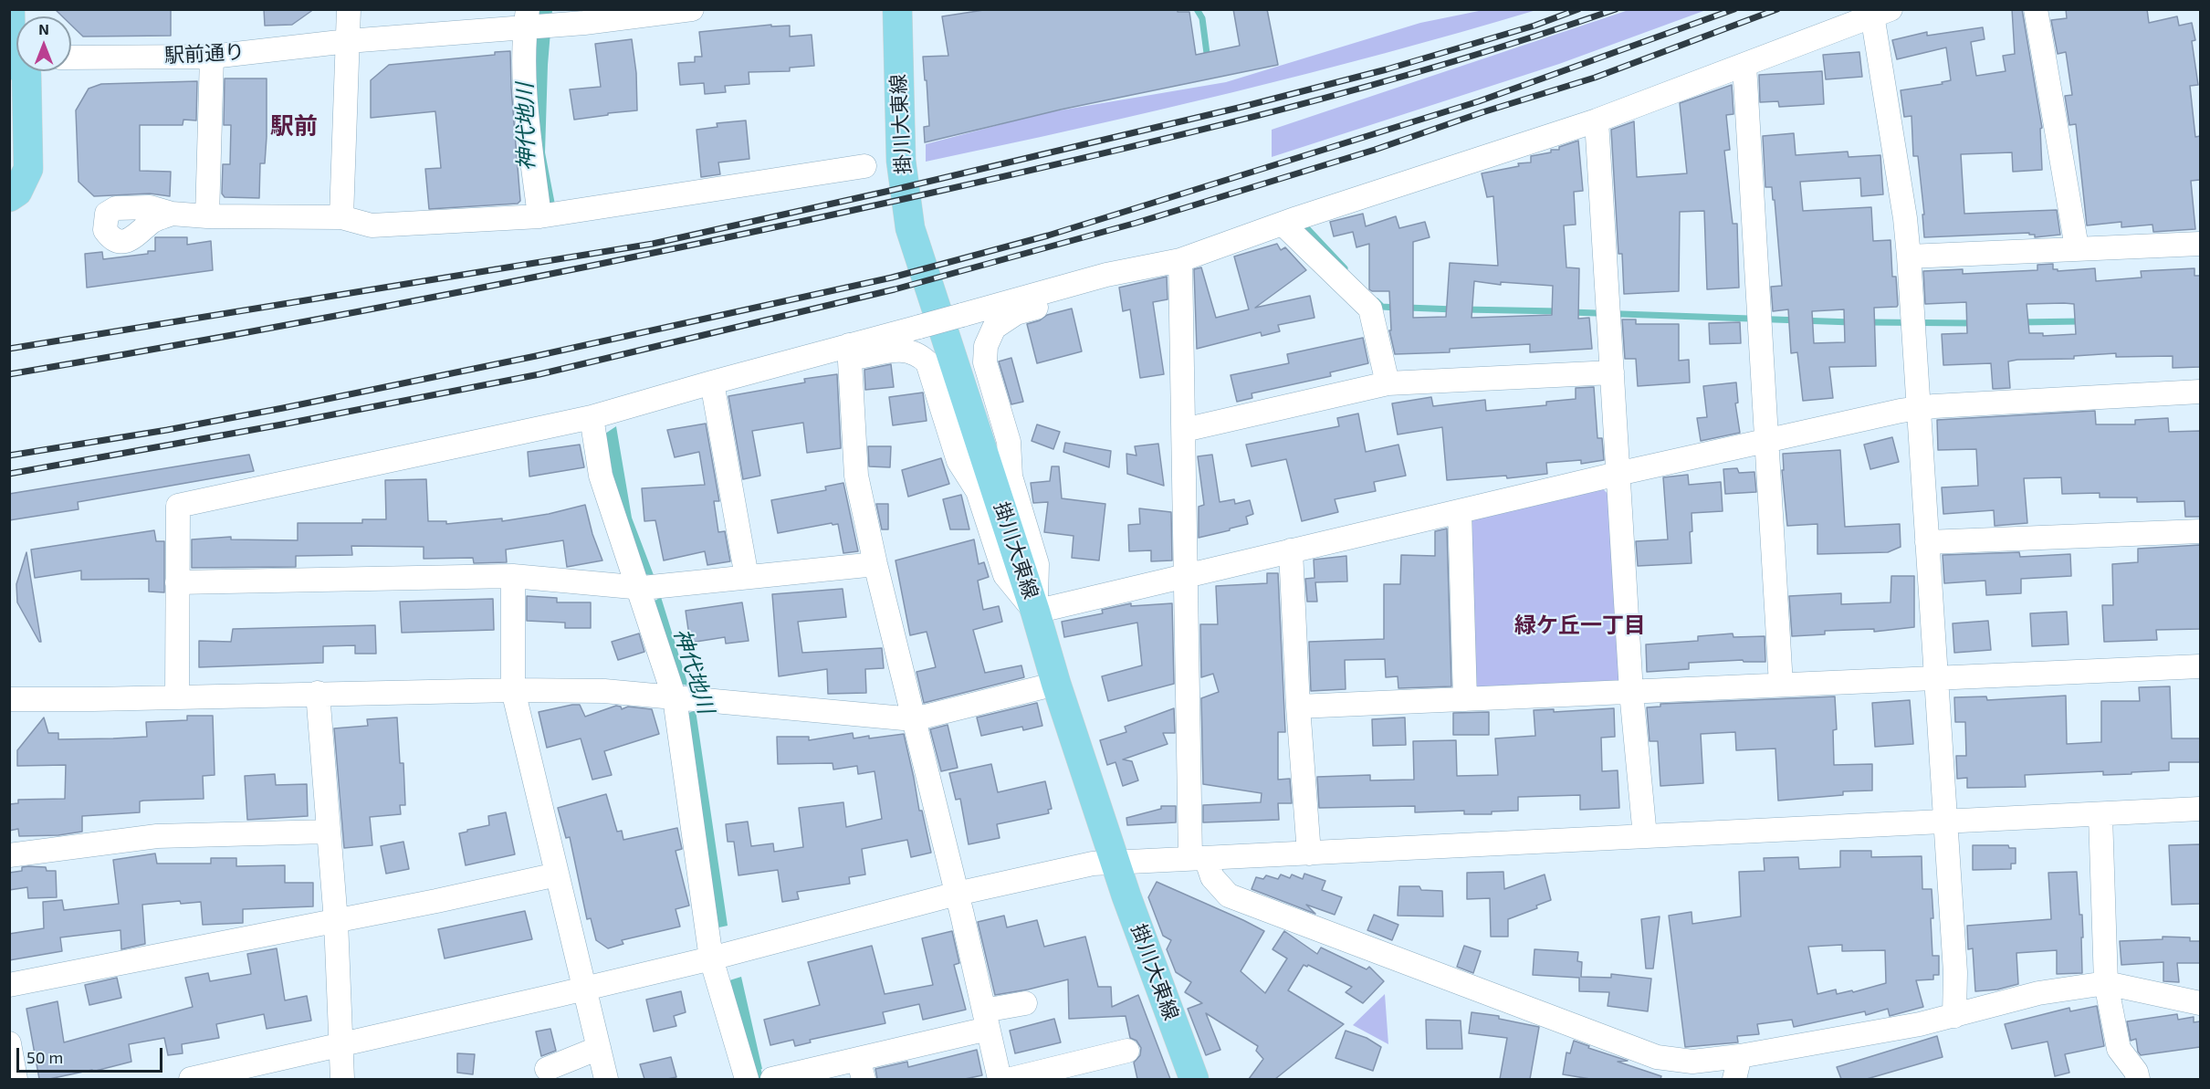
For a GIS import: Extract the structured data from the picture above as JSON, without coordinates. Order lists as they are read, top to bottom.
{
  "streets": {
    "main road": ["掛川大東線"],
    "street": ["駅前通り"]
  },
  "districts": ["駅前", "緑ケ丘一丁目"],
  "water": ["神代地川"],
  "scale_bar": "50 m",
  "north": "top"
}
